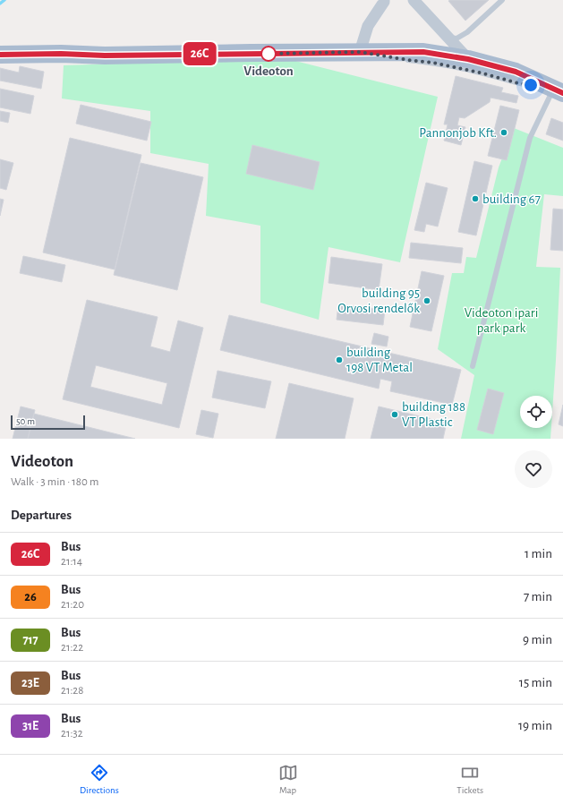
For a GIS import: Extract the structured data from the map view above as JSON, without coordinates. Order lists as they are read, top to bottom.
{
  "parks": ["Videoton ipari park park"],
  "places": [
    "Videoton",
    "Pannonjob Kft.",
    "building 67",
    "building 95 Orvosi rendelők",
    "building 198 VT Metal",
    "building 188 VT Plastic"
  ],
  "lines": ["bus line 26C"],
  "scale_bar": "50 m",
  "page": {
    "on_map": "26C",
    "scale": "50 m",
    "heading": [
      ["Videoton", "Walk · 3 min · 180 m"],
      "Departures"
    ],
    "list": [
      {
        "mark": "26C",
        "name": "Bus",
        "note": "21:14",
        "value": "1 min"
      },
      {
        "mark": "26",
        "name": "Bus",
        "note": "21:20",
        "value": "7 min"
      },
      {
        "mark": "717",
        "name": "Bus",
        "note": "21:22",
        "value": "9 min"
      },
      {
        "mark": "23E",
        "name": "Bus",
        "note": "21:28",
        "value": "15 min"
      },
      {
        "mark": "31E",
        "name": "Bus",
        "note": "21:32",
        "value": "19 min"
      }
    ],
    "tabs": ["Directions", "Map", "Tickets"]
  }
}
